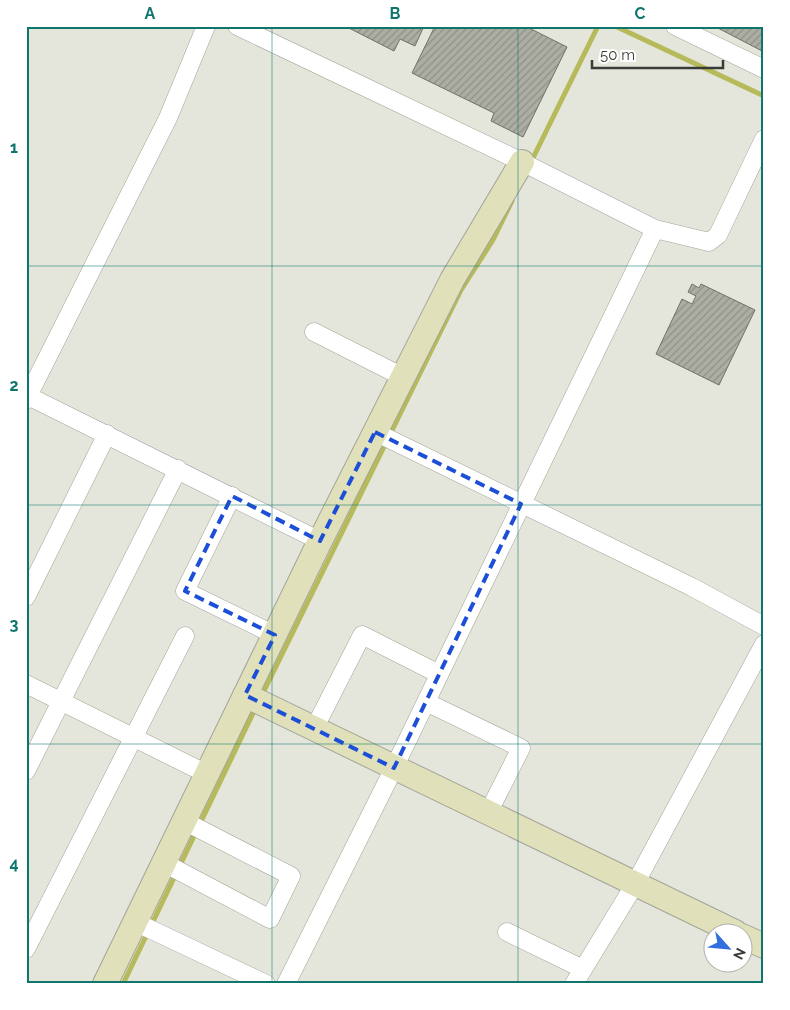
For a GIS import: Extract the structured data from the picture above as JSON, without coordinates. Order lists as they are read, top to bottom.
{
  "scale_bar": "50 m",
  "north": "bottom right",
  "grid": {
    "columns": ["A", "B", "C"],
    "rows": [
      "1",
      "2",
      "3",
      "4"
    ]
  }
}
